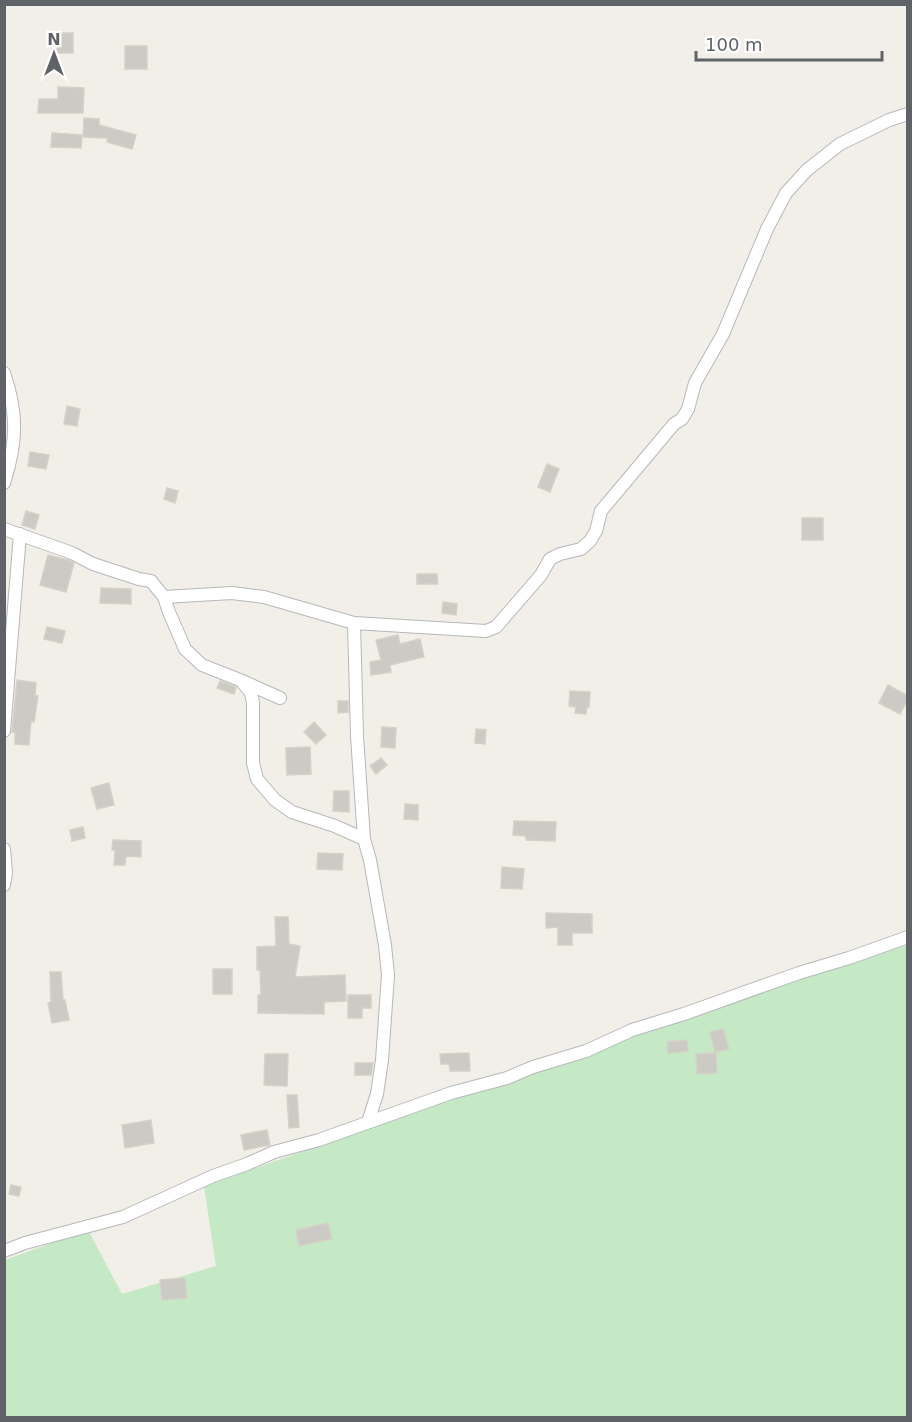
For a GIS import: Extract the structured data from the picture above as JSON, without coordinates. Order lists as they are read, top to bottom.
{
  "scale_bar": "100 m",
  "north": "top"
}
